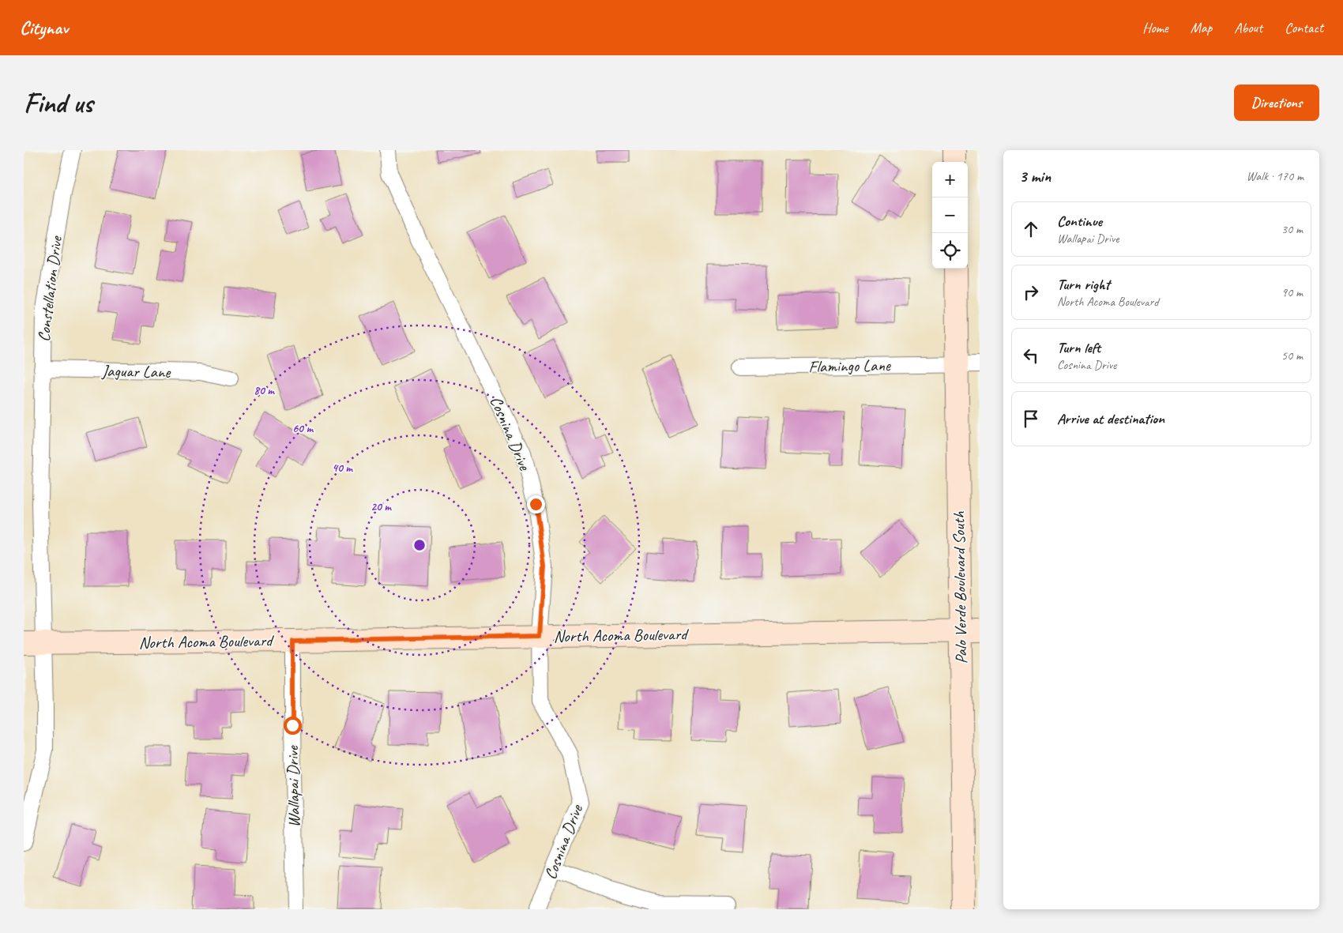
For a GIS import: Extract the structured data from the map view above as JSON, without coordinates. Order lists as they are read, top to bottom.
{
  "streets": {
    "main road": ["Palo Verde Boulevard South", "North Acoma Boulevard"],
    "street": [
      "Constellation Drive",
      "Flamingo Lane",
      "Jaguar Lane",
      "Cosnina Drive",
      "Wallapai Drive"
    ]
  },
  "crossings": [
    ["Constellation Drive", "Jaguar Lane"],
    ["Constellation Drive", "North Acoma Boulevard"],
    ["Flamingo Lane", "Palo Verde Boulevard South"],
    ["Cosnina Drive", "North Acoma Boulevard"],
    ["Palo Verde Boulevard South", "North Acoma Boulevard"],
    ["North Acoma Boulevard", "Wallapai Drive"]
  ],
  "page": {
    "header": "Citynav",
    "nav": [
      "Home",
      "Map",
      "About",
      "Contact"
    ],
    "buttons": "Directions",
    "title": "Find us",
    "heading": ["3 min", "Walk · 170 m"],
    "map_buttons": ["+", "−"],
    "list": [
      ["Continue", "Wallapai Drive", "30 m"],
      ["Turn right", "North Acoma Boulevard", "90 m"],
      ["Turn left", "Cosnina Drive", "50 m"],
      "Arrive at destination"
    ]
  },
  "rings": [
    "80 m",
    "60 m",
    "40 m",
    "20 m"
  ]
}
